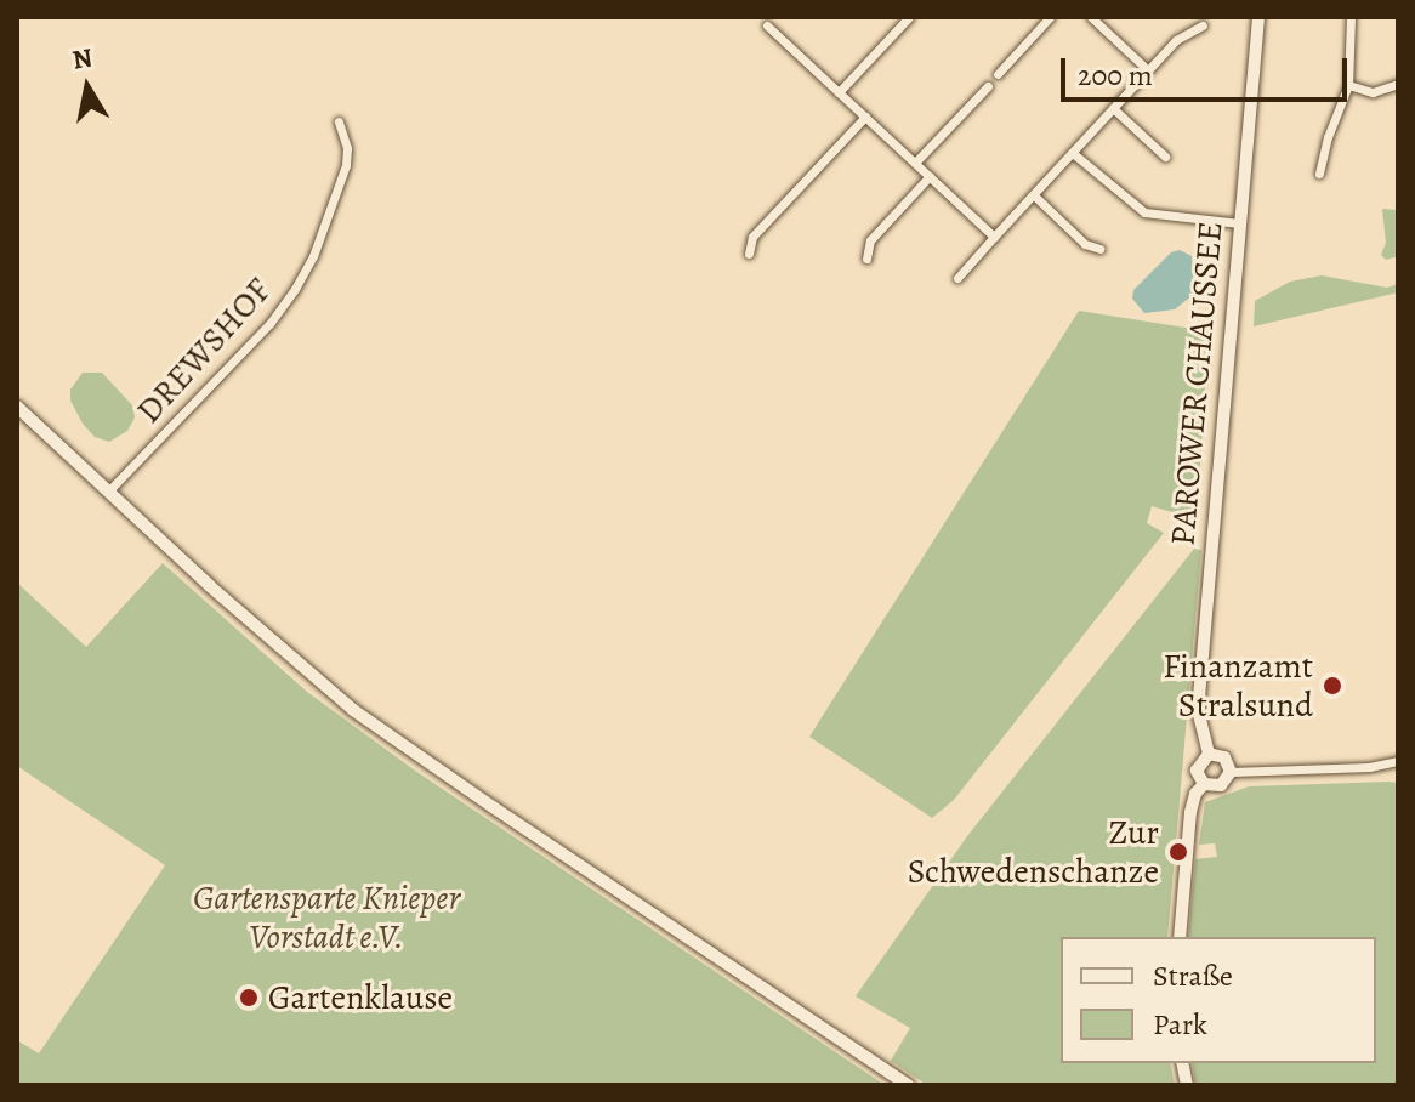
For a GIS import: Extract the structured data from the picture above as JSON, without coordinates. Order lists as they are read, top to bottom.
{
  "streets": {
    "main road": ["PAROWER CHAUSSEE"],
    "street": ["DREWSHOF"]
  },
  "parks": ["Gartensparte Knieper Vorstadt e.V."],
  "places": ["Finanzamt Stralsund", "Zur Schwedenschanze", "Gartenklause"],
  "legend": ["Straße", "Park"],
  "scale_bar": "200 m",
  "north": "top"
}
